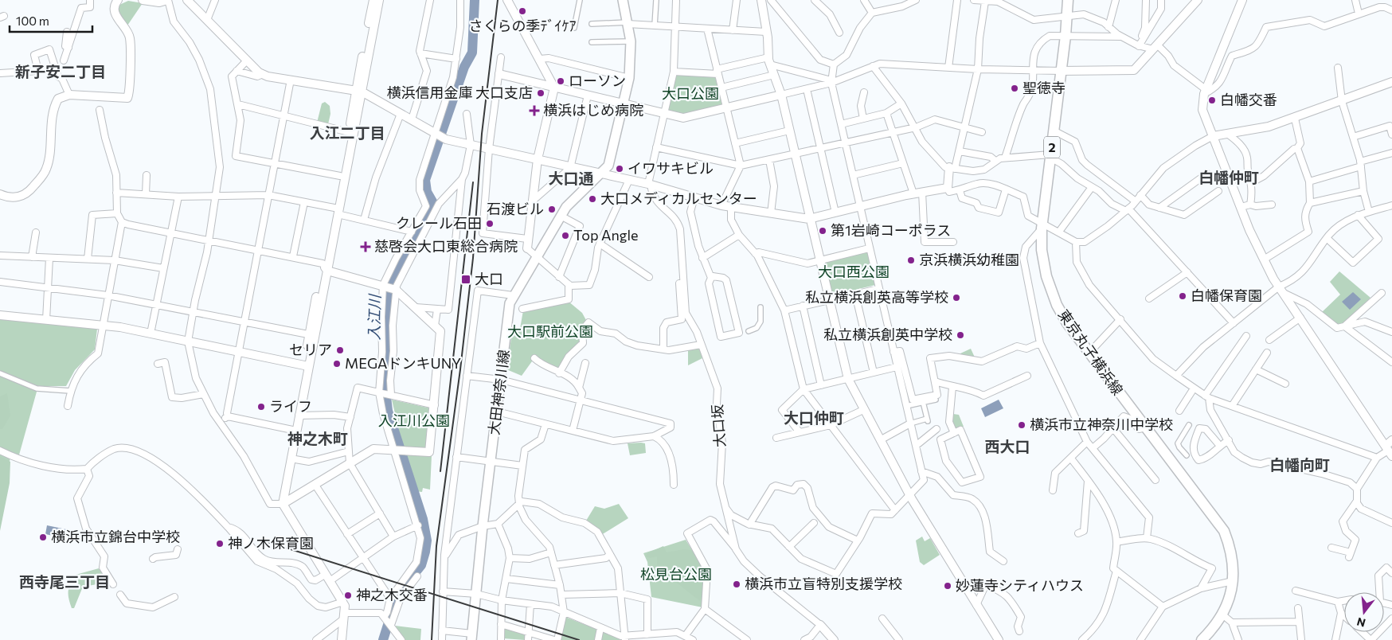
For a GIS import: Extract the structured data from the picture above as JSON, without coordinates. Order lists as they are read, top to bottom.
{
  "streets": {
    "main road": ["2", "東京丸子横浜線", "大田神奈川線"],
    "street": ["大口坂"]
  },
  "districts": [
    "新子安二丁目",
    "入江二丁目",
    "白幡仲町",
    "大口通",
    "大口仲町",
    "神之木町",
    "西大口",
    "白幡向町",
    "西寺尾三丁目"
  ],
  "water": ["入江川"],
  "parks": [
    "大口公園",
    "大口西公園",
    "大口駅前公園",
    "入江川公園",
    "松見台公園"
  ],
  "places": {
    "other": [
      "さくらの季ﾃﾞｲｹｱ",
      "ローソン",
      "聖徳寺",
      "横浜信用金庫 大口支店",
      "白幡交番",
      "イワサキビル",
      "大口メディカルセンター",
      "石渡ビル",
      "クレール石田",
      "第1岩崎コーポラス",
      "Top Angle",
      "京浜横浜幼稚園",
      "白幡保育園",
      "私立横浜創英高等学校",
      "私立横浜創英中学校",
      "セリア",
      "MEGAドンキUNY",
      "ライフ",
      "横浜市立神奈川中学校",
      "横浜市立錦台中学校",
      "神ノ木保育園",
      "横浜市立盲特別支援学校",
      "妙蓮寺シティハウス",
      "神之木交番"
    ],
    "health": ["横浜はじめ病院", "慈啓会大口東総合病院"],
    "transit": ["大口"]
  },
  "scale_bar": "100 m",
  "north": "bottom"
}
